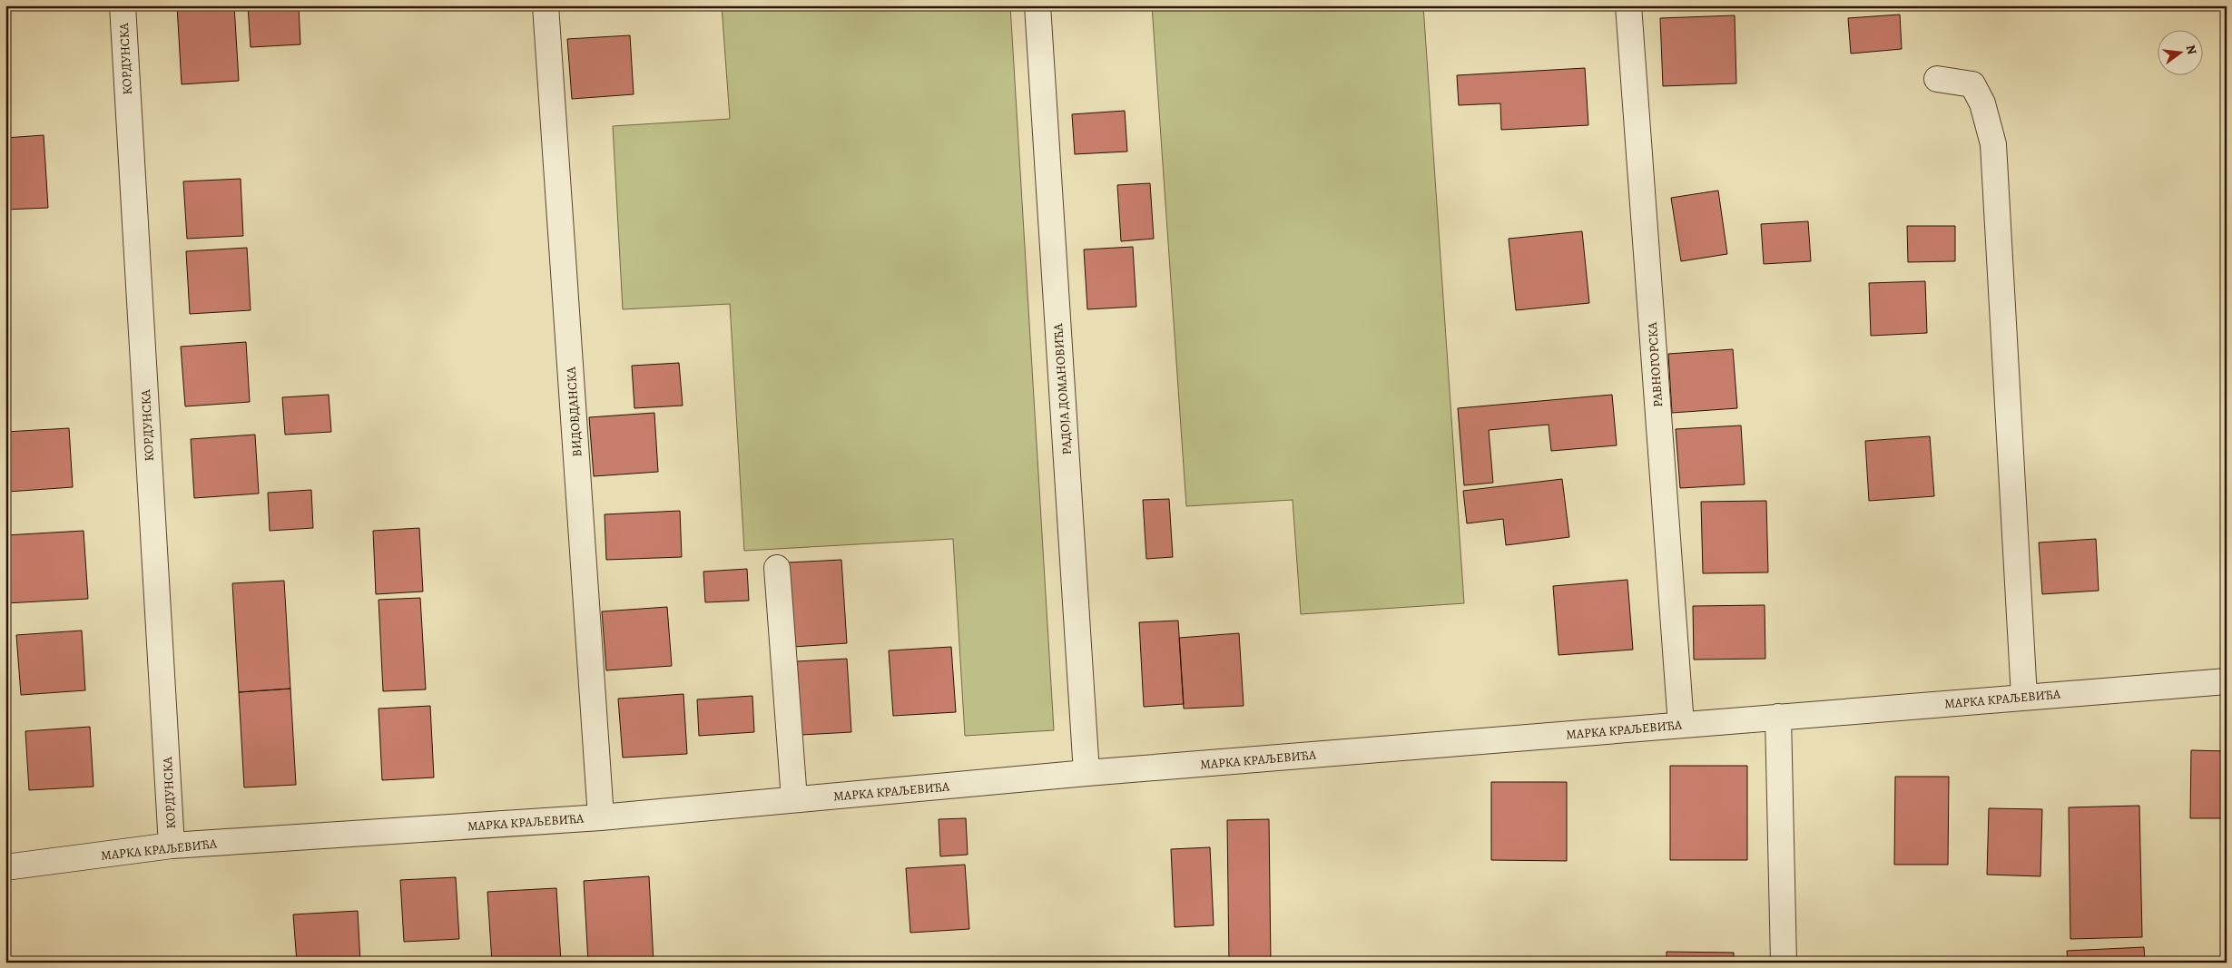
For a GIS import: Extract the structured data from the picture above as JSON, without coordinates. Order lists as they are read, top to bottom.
{
  "streets": {
    "street": [
      "КОРДУНСКА",
      "РАВНОГОРСКА",
      "РАДОЈА ДОМАНОВИЋА",
      "ВИДОВДАНСКА",
      "МАРКА КРАЉЕВИЋА"
    ]
  },
  "crossings": [
    ["КОРДУНСКА", "МАРКА КРАЉЕВИЋА"],
    ["РАВНОГОРСКА", "МАРКА КРАЉЕВИЋА"],
    ["РАДОЈА ДОМАНОВИЋА", "МАРКА КРАЉЕВИЋА"],
    ["ВИДОВДАНСКА", "МАРКА КРАЉЕВИЋА"]
  ],
  "north": "right"
}
